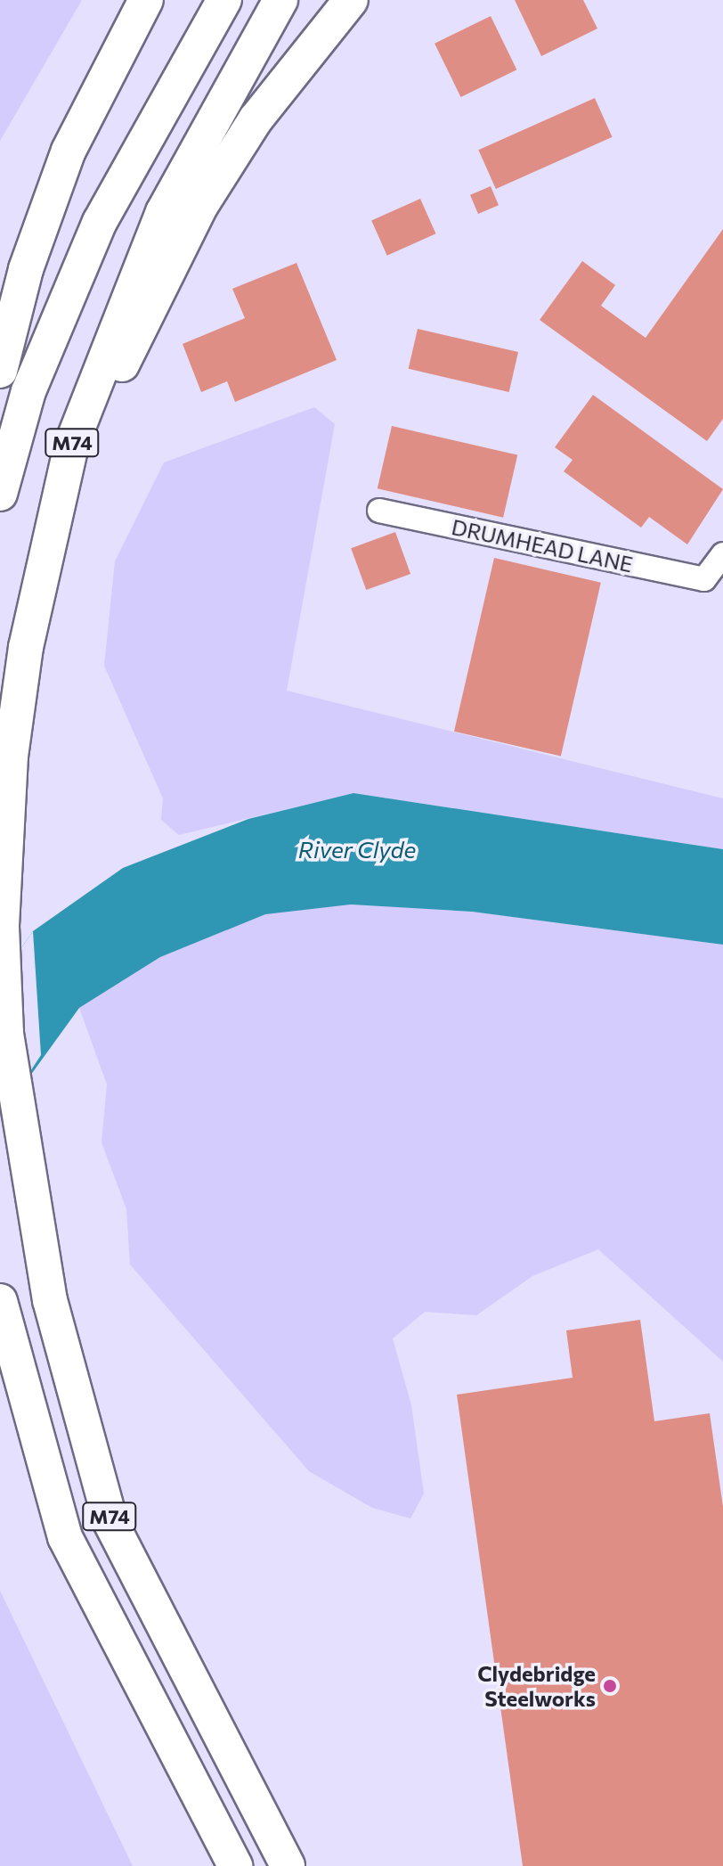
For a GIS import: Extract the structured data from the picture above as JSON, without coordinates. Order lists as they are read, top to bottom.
{
  "streets": {
    "highway": ["M74"],
    "street": ["DRUMHEAD LANE"]
  },
  "water": ["River Clyde"],
  "places": ["Clydebridge Steelworks"]
}
